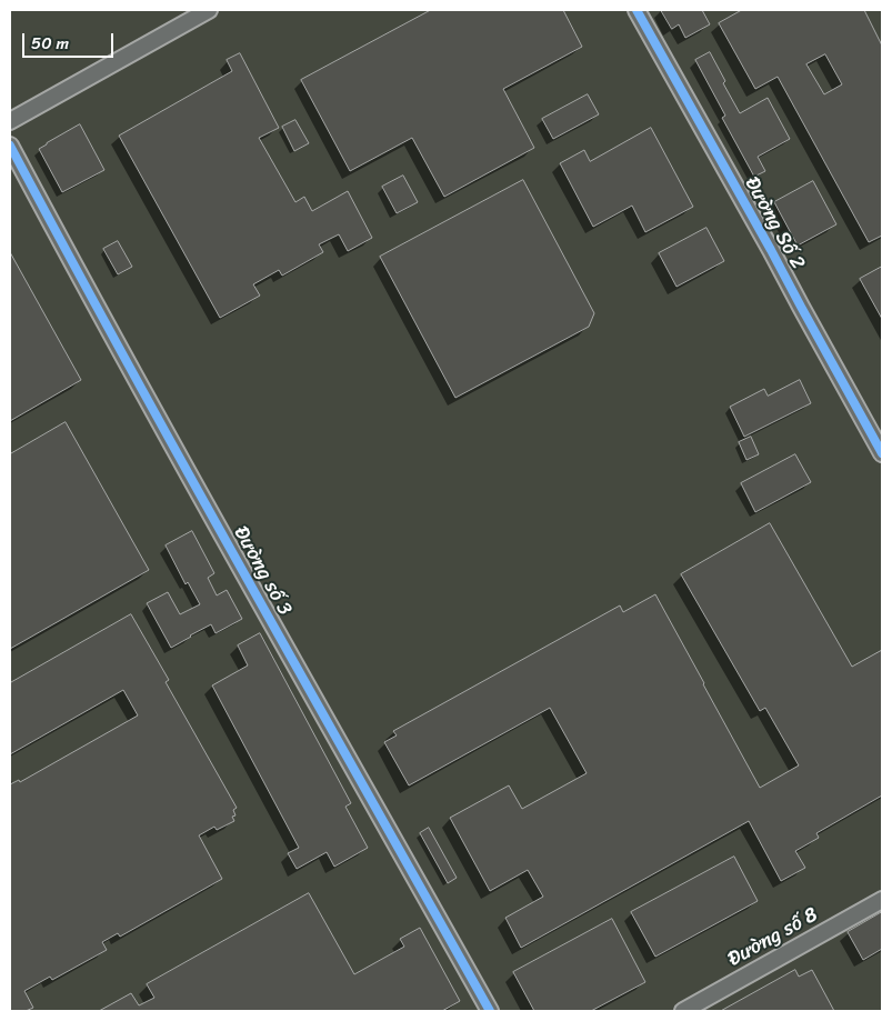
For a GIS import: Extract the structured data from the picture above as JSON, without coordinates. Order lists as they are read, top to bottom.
{
  "streets": {
    "street": ["Đường Số 2", "Đường số 3", "Đường số 8"]
  },
  "scale_bar": "50 m"
}
